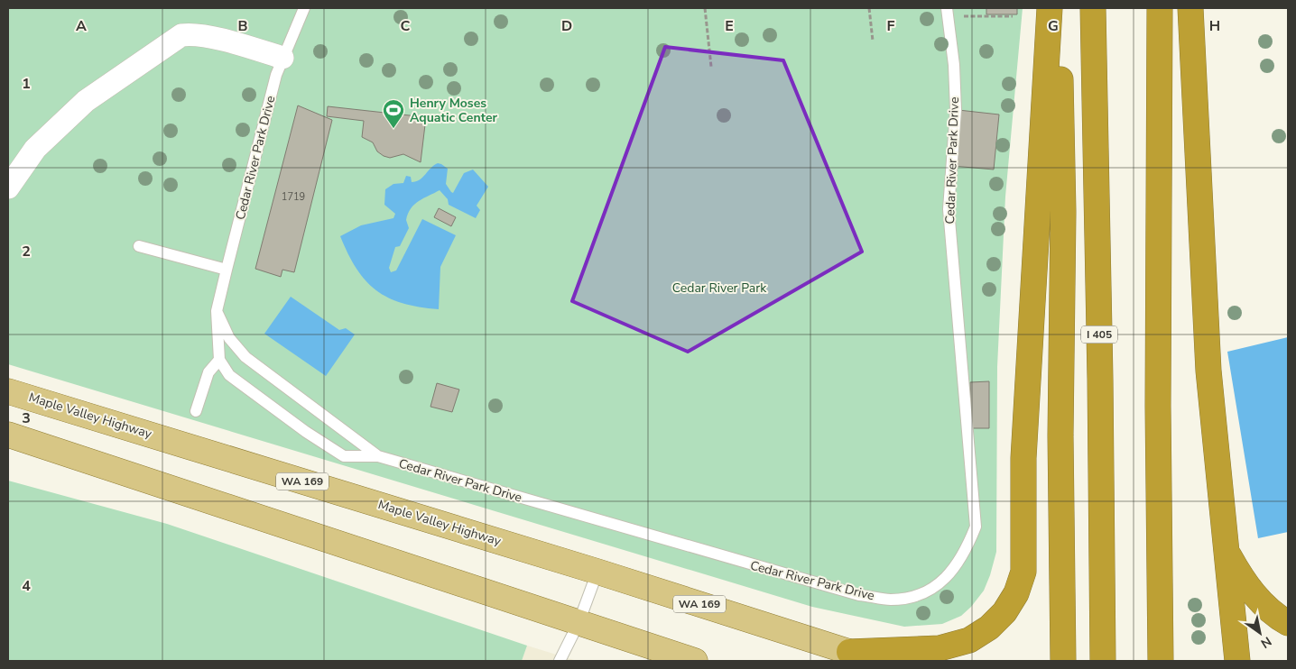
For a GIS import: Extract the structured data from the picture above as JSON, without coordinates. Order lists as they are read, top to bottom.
{
  "streets": {
    "highway": ["I 405"],
    "main road": ["Maple Valley Highway", "WA 169"],
    "lane": ["Cedar River Park Drive"]
  },
  "parks": ["Cedar River Park"],
  "places": {
    "sports": ["Henry Moses Aquatic Center"]
  },
  "house_numbers": ["1719"],
  "north": "bottom right",
  "grid": {
    "columns": [
      "A",
      "B",
      "C",
      "D",
      "E",
      "F",
      "G",
      "H"
    ],
    "rows": [
      "1",
      "2",
      "3",
      "4"
    ]
  }
}
